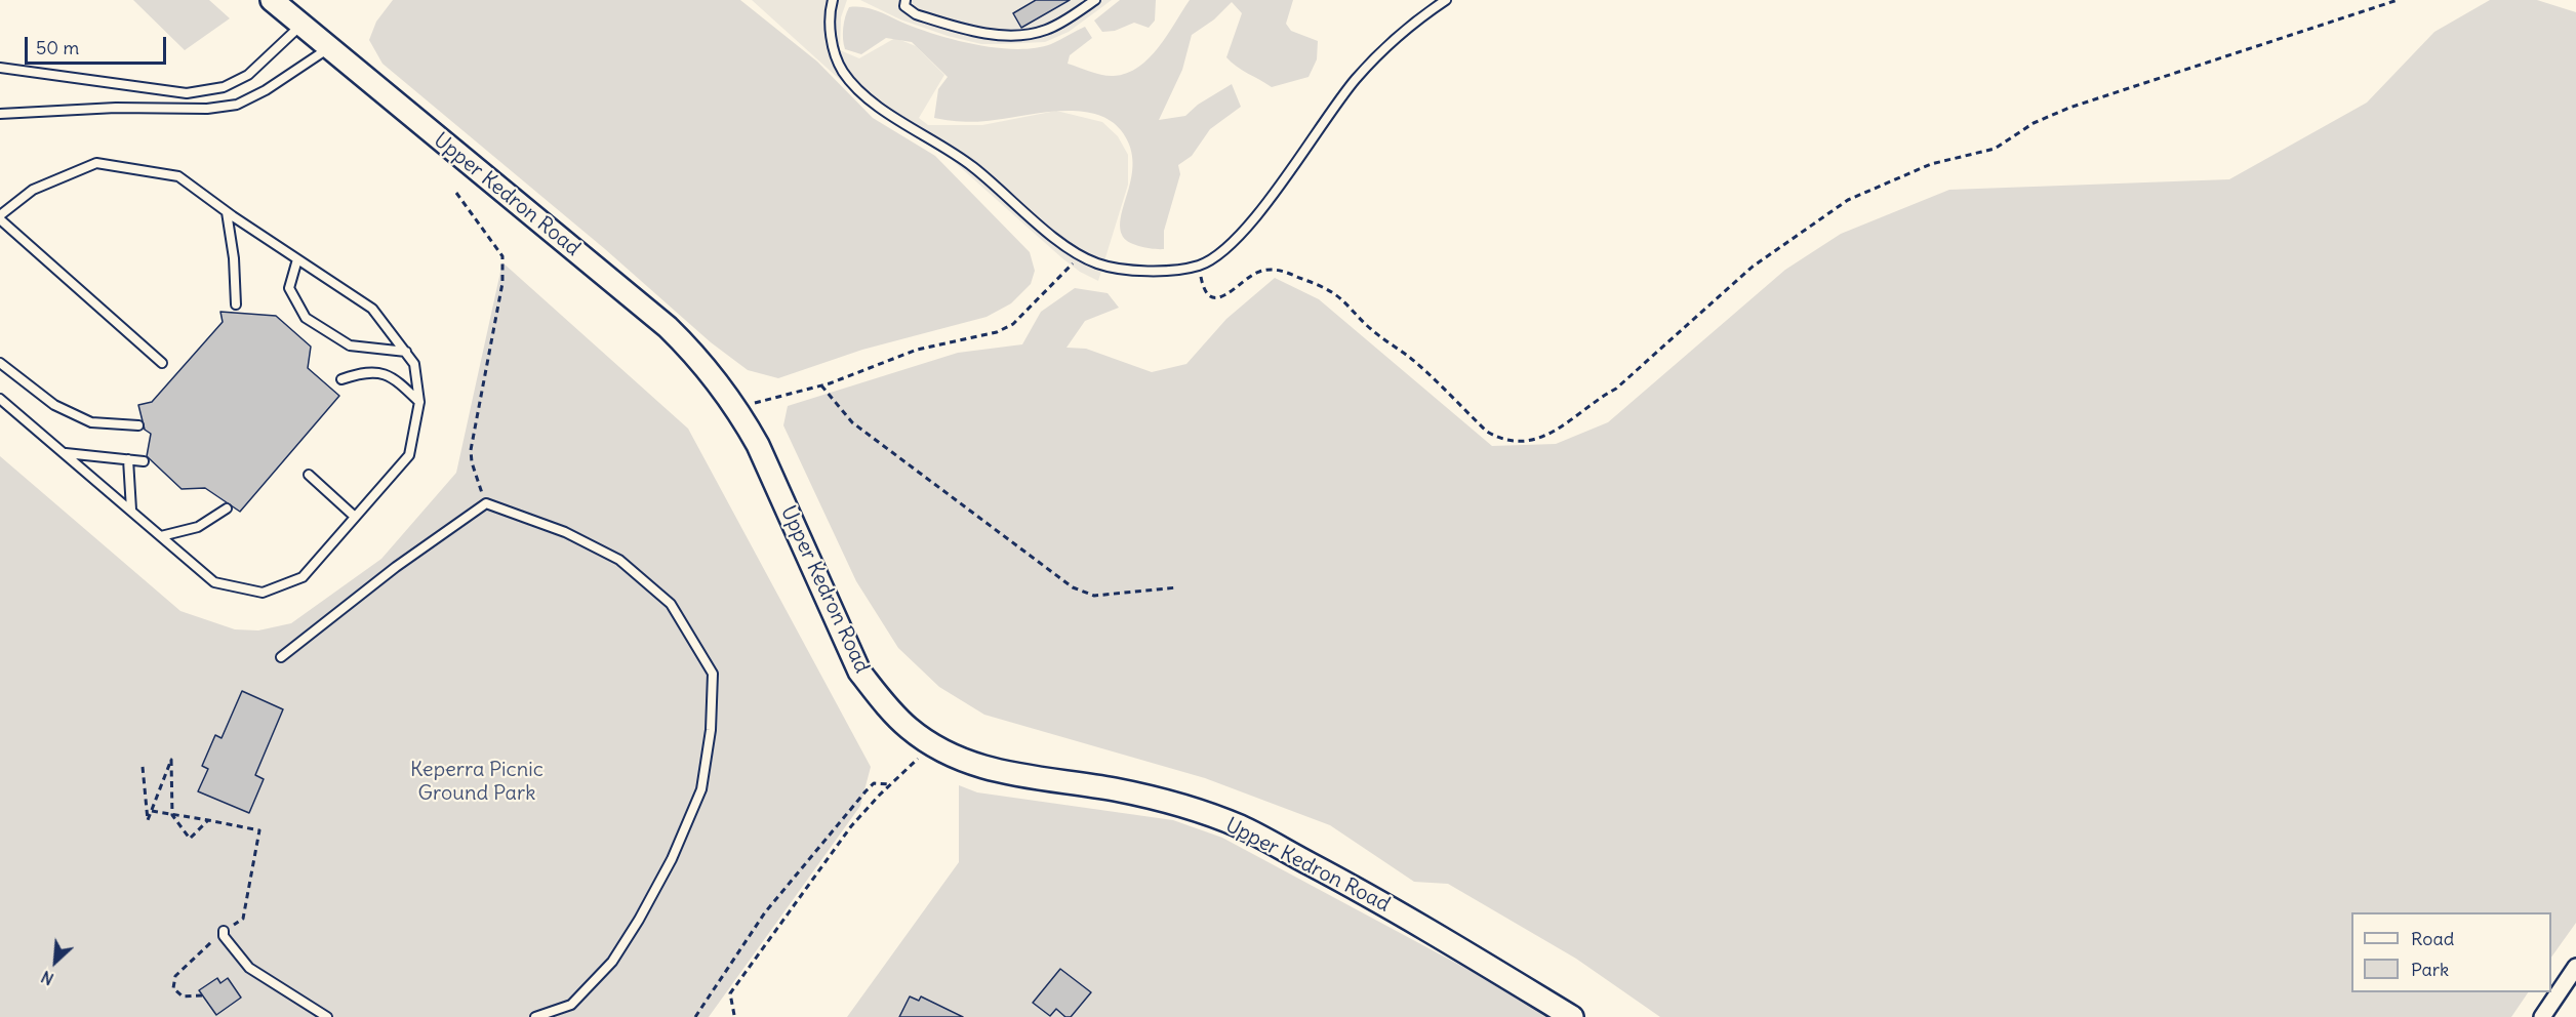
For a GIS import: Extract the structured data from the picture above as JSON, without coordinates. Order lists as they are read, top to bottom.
{
  "streets": {
    "main road": ["Upper Kedron Road"]
  },
  "parks": ["Keperra Picnic Ground Park"],
  "legend": ["Road", "Park"],
  "scale_bar": "50 m",
  "north": "bottom left"
}
